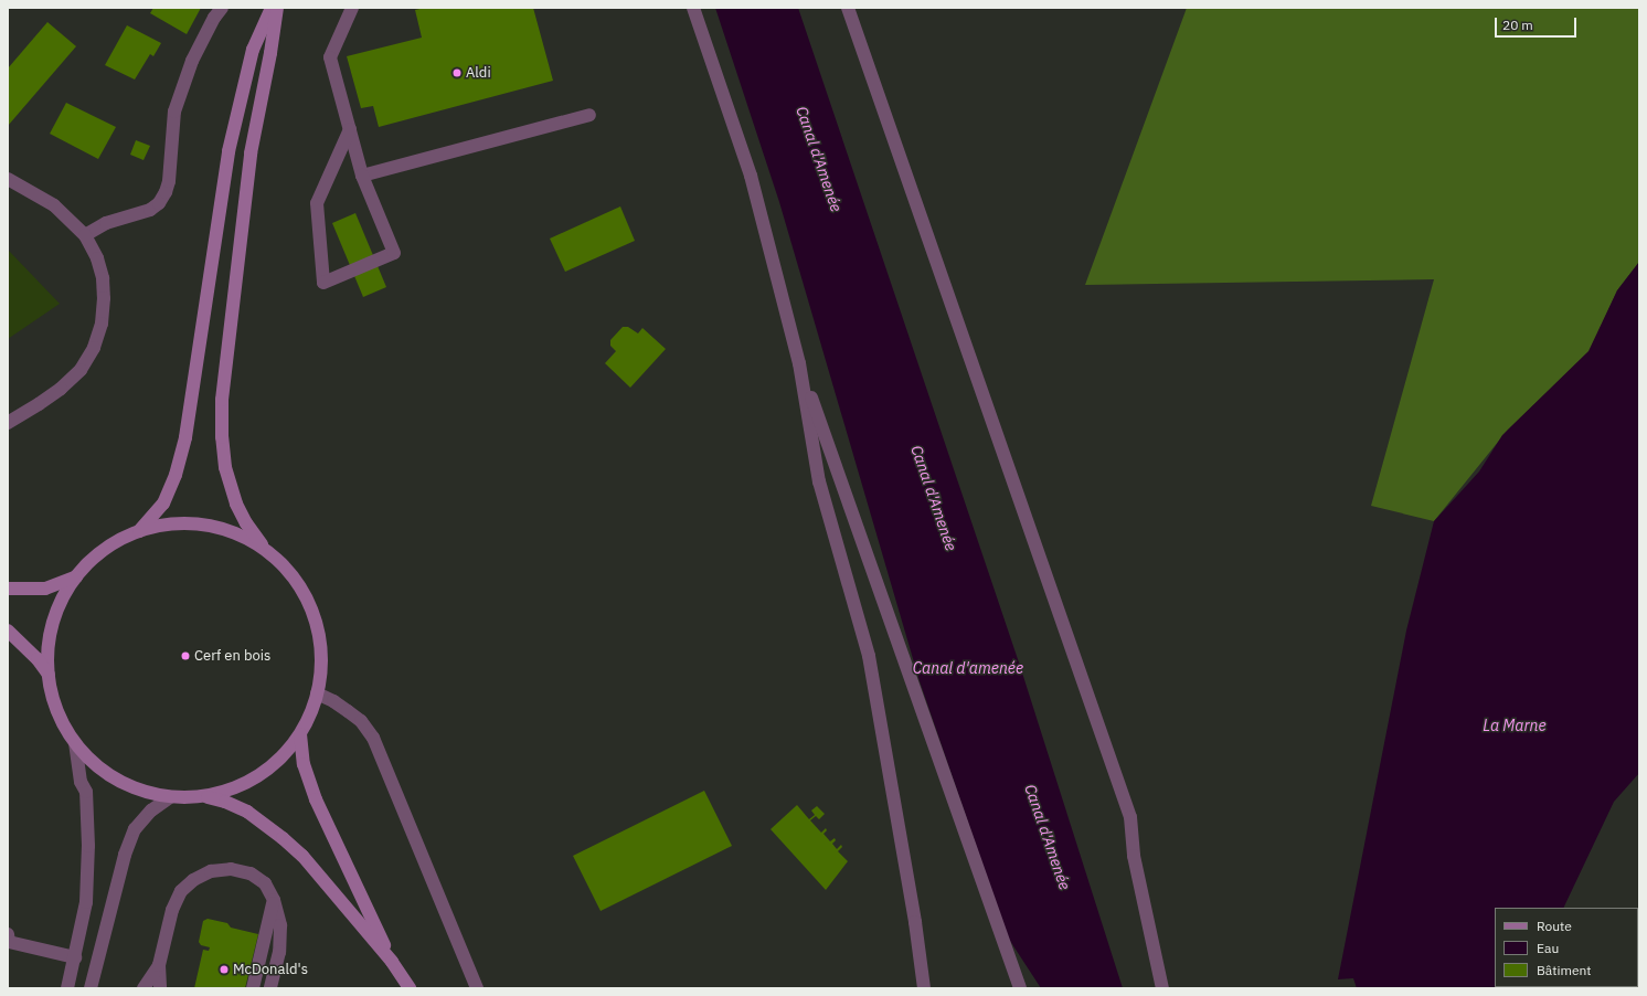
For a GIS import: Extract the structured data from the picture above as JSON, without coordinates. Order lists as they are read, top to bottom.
{
  "water": ["Canal d'Amenée", "Canal d'amenée", "La Marne"],
  "places": ["Aldi", "Cerf en bois", "McDonald's"],
  "legend": ["Route", "Eau", "Bâtiment"],
  "scale_bar": "20 m"
}
